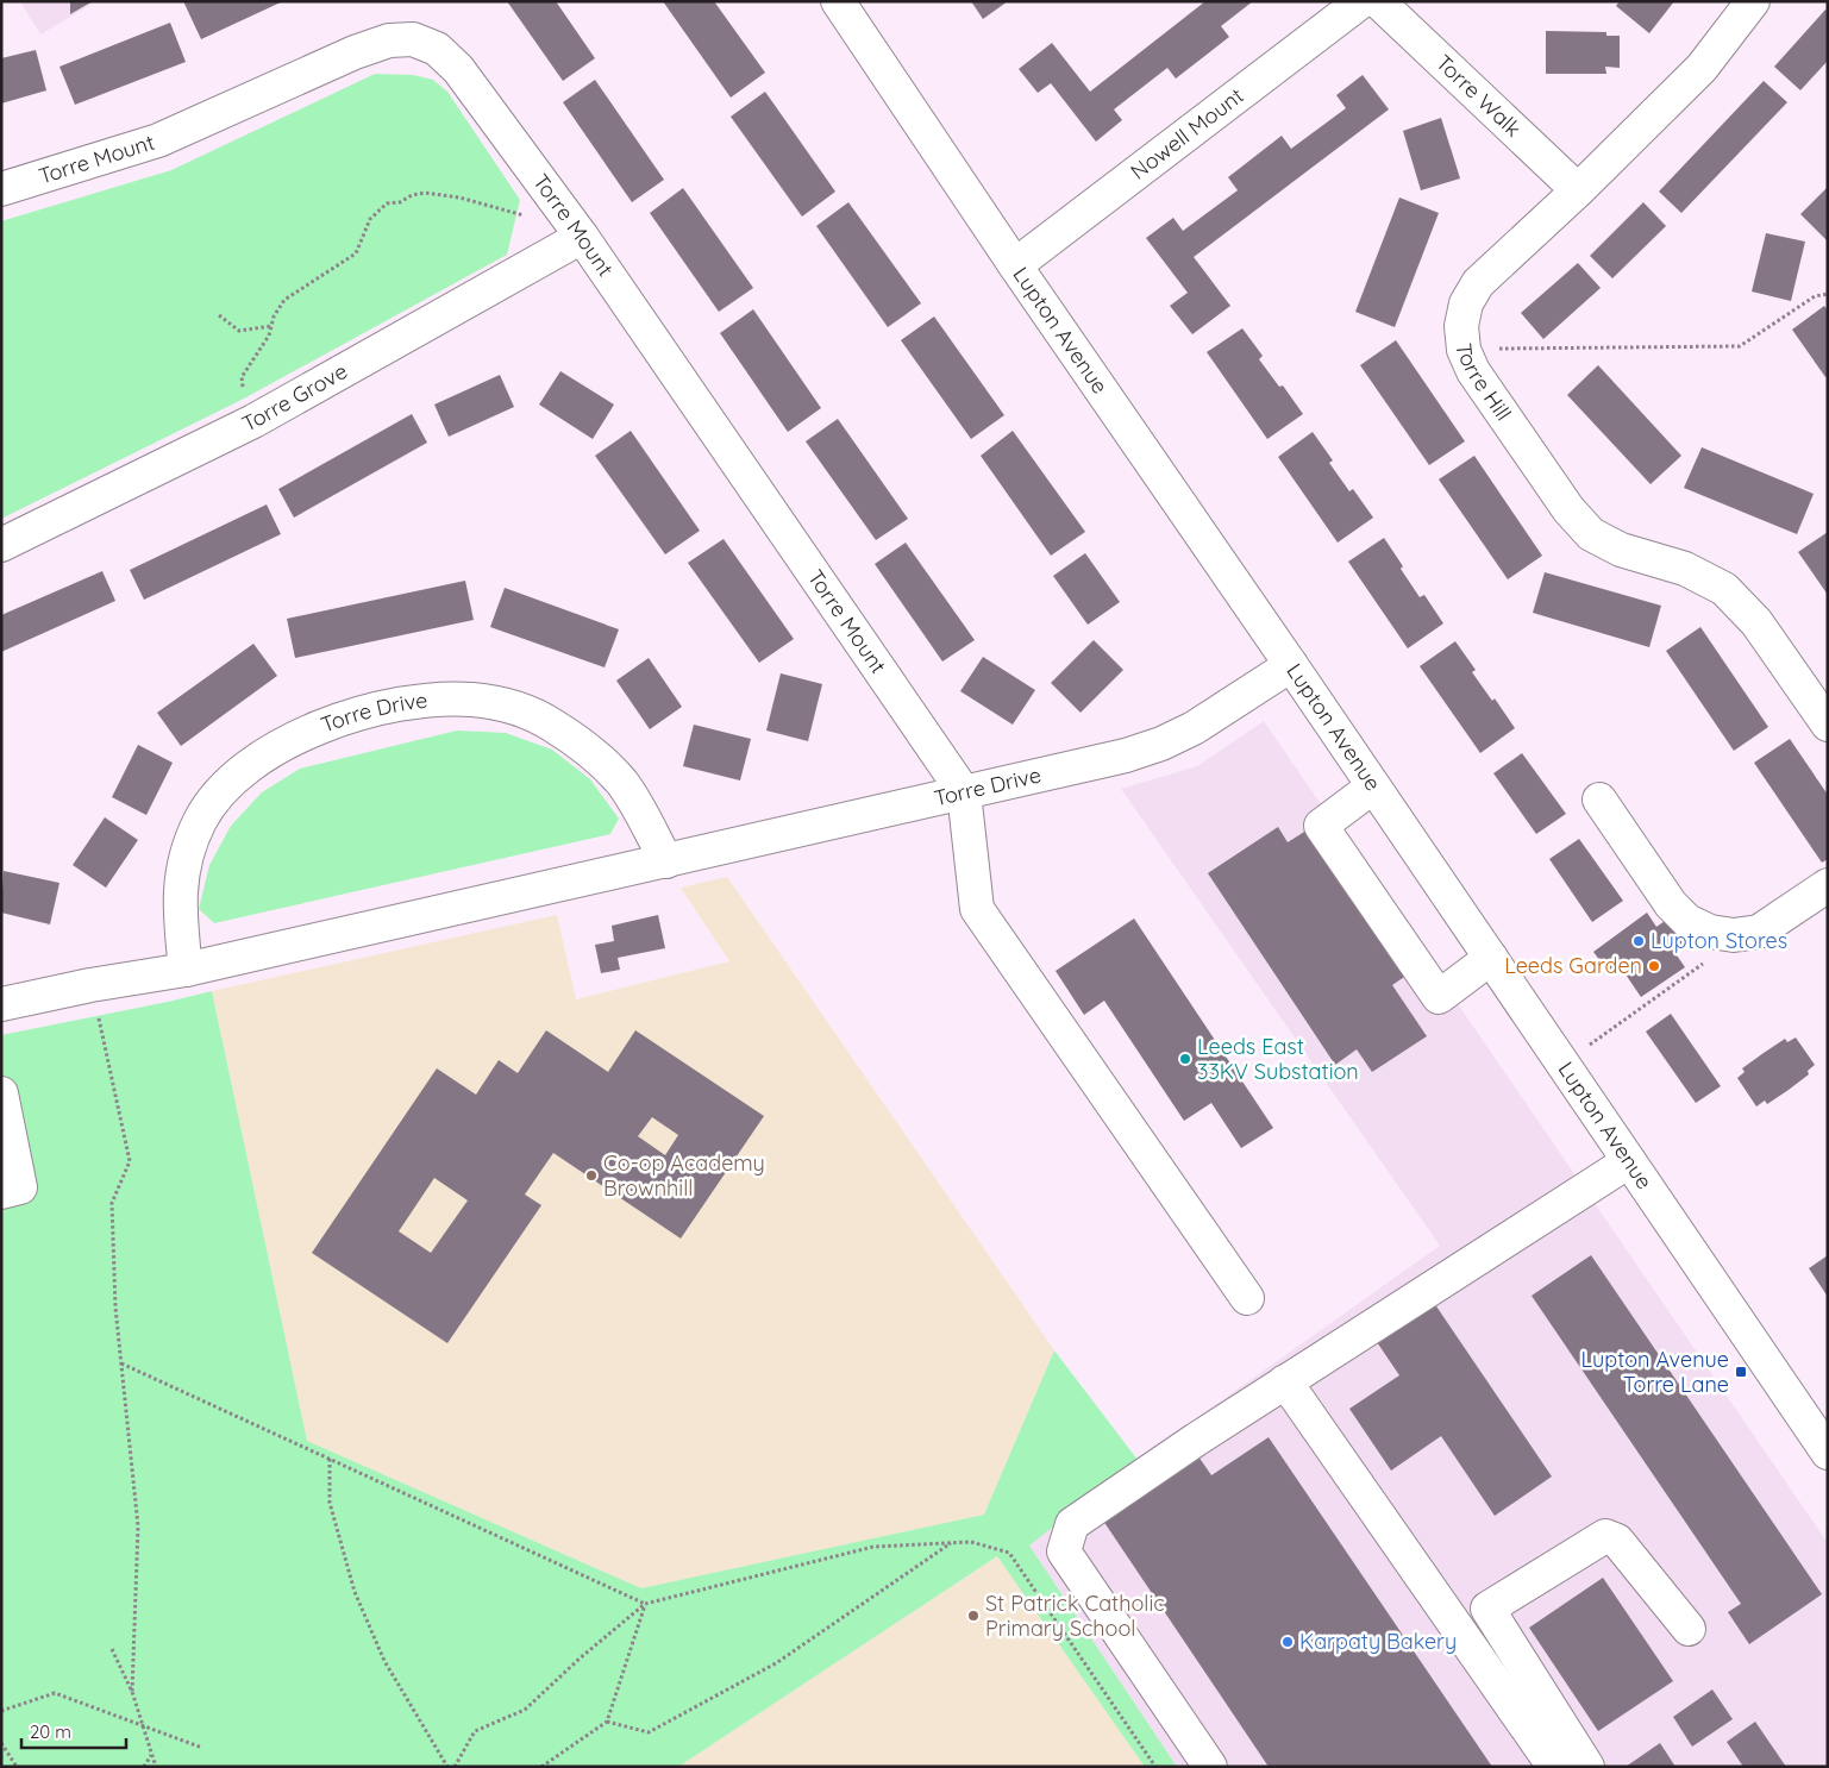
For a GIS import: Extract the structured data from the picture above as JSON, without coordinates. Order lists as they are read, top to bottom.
{
  "streets": {
    "street": [
      "Torre Walk",
      "Nowell Mount",
      "Torre Mount",
      "Lupton Avenue",
      "Torre Hill",
      "Torre Grove",
      "Torre Drive"
    ]
  },
  "crossings": [
    ["Torre Walk", "Torre Hill"],
    ["Nowell Mount", "Lupton Avenue"],
    ["Torre Mount", "Torre Grove"],
    ["Torre Mount", "Torre Drive"],
    ["Lupton Avenue", "Torre Drive"]
  ],
  "places": {
    "other": [
      "Lupton Stores",
      "Leeds Garden",
      "Leeds East 33KV Substation",
      "Co-op Academy Brownhill",
      "St Patrick Catholic Primary School",
      "Karpaty Bakery"
    ],
    "transit": ["Lupton Avenue Torre Lane"]
  },
  "scale_bar": "20 m"
}
